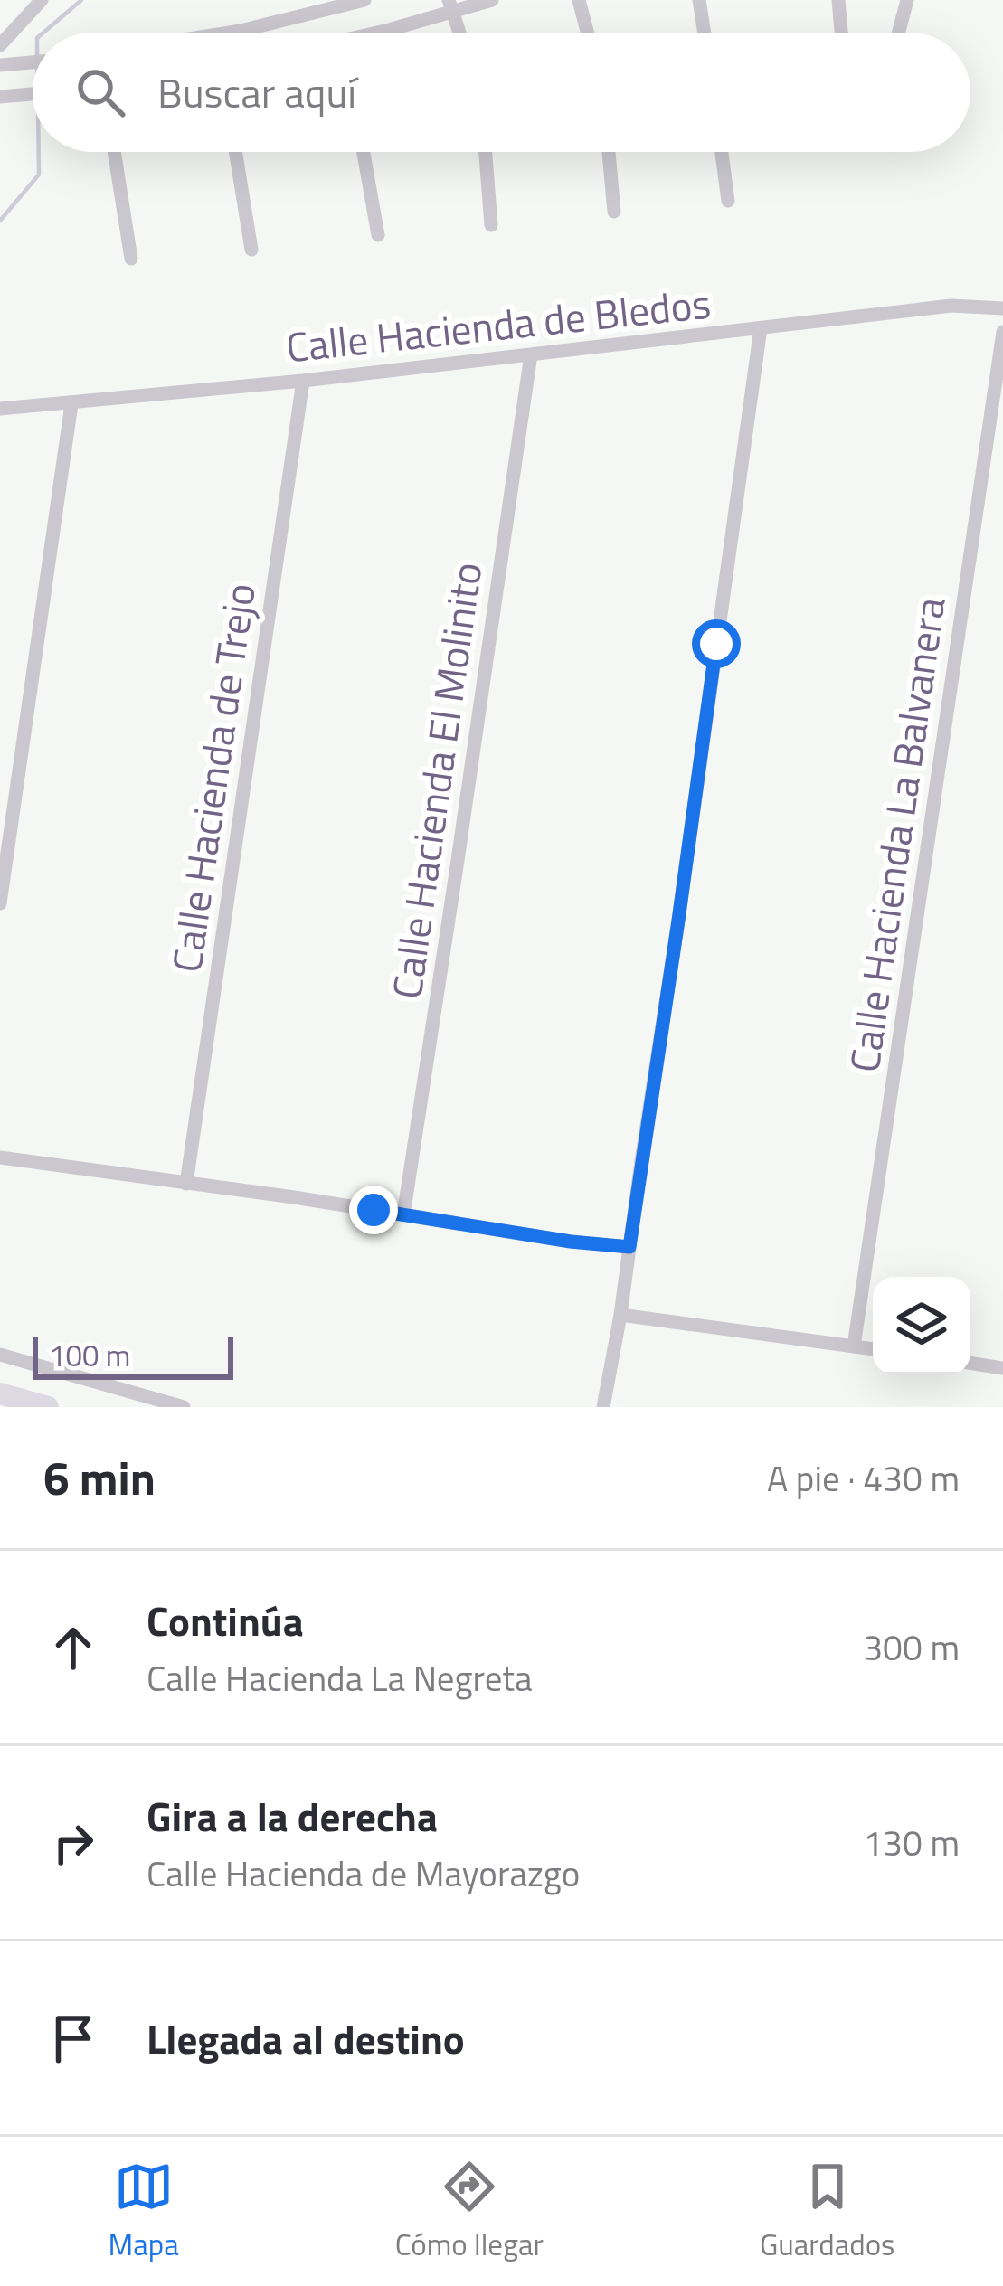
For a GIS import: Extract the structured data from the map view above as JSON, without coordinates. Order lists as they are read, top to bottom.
{
  "streets": {
    "street": [
      "Calle Hacienda de Bledos",
      "Calle Hacienda de Trejo",
      "Calle Hacienda El Molinito",
      "Calle Hacienda La Balvanera"
    ]
  },
  "crossings": [
    ["Calle Hacienda de Bledos", "Calle Hacienda de Trejo"],
    ["Calle Hacienda de Bledos", "Calle Hacienda El Molinito"]
  ],
  "scale_bar": "100 m",
  "page": {
    "search": "Buscar aquí",
    "scale": "100 m",
    "heading": ["6 min", "A pie · 430 m"],
    "list": [
      ["Continúa", "Calle Hacienda La Negreta", "300 m"],
      ["Gira a la derecha", "Calle Hacienda de Mayorazgo", "130 m"],
      "Llegada al destino"
    ],
    "nav": ["Mapa", "Cómo llegar", "Guardados"]
  }
}
